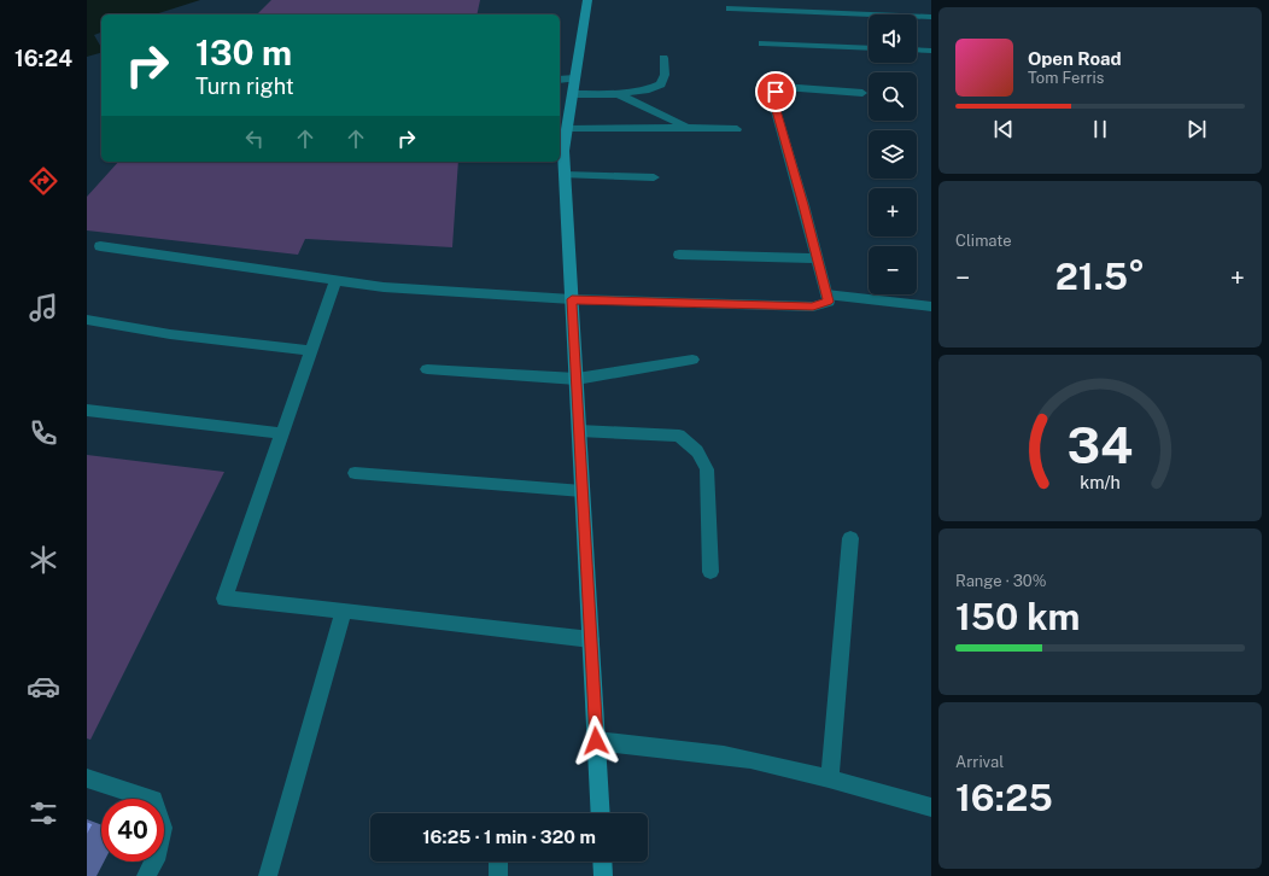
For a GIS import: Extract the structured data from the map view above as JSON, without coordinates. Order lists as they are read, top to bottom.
{
  "page": {
    "tabs": "16:24",
    "map_buttons": ["+", "−"],
    "turn": ["130 m", "Turn right"],
    "song": ["Open Road", "Tom Ferris"],
    "tile": [
      "Climate",
      ["Range · 30%", "150 km"],
      ["Arrival", "16:25"]
    ],
    "heat": ["−", "21.5°", "+"],
    "limit": "40",
    "trip": "16:25 · 1 min · 320 m",
    "gauge": ["34", "km/h"]
  }
}
